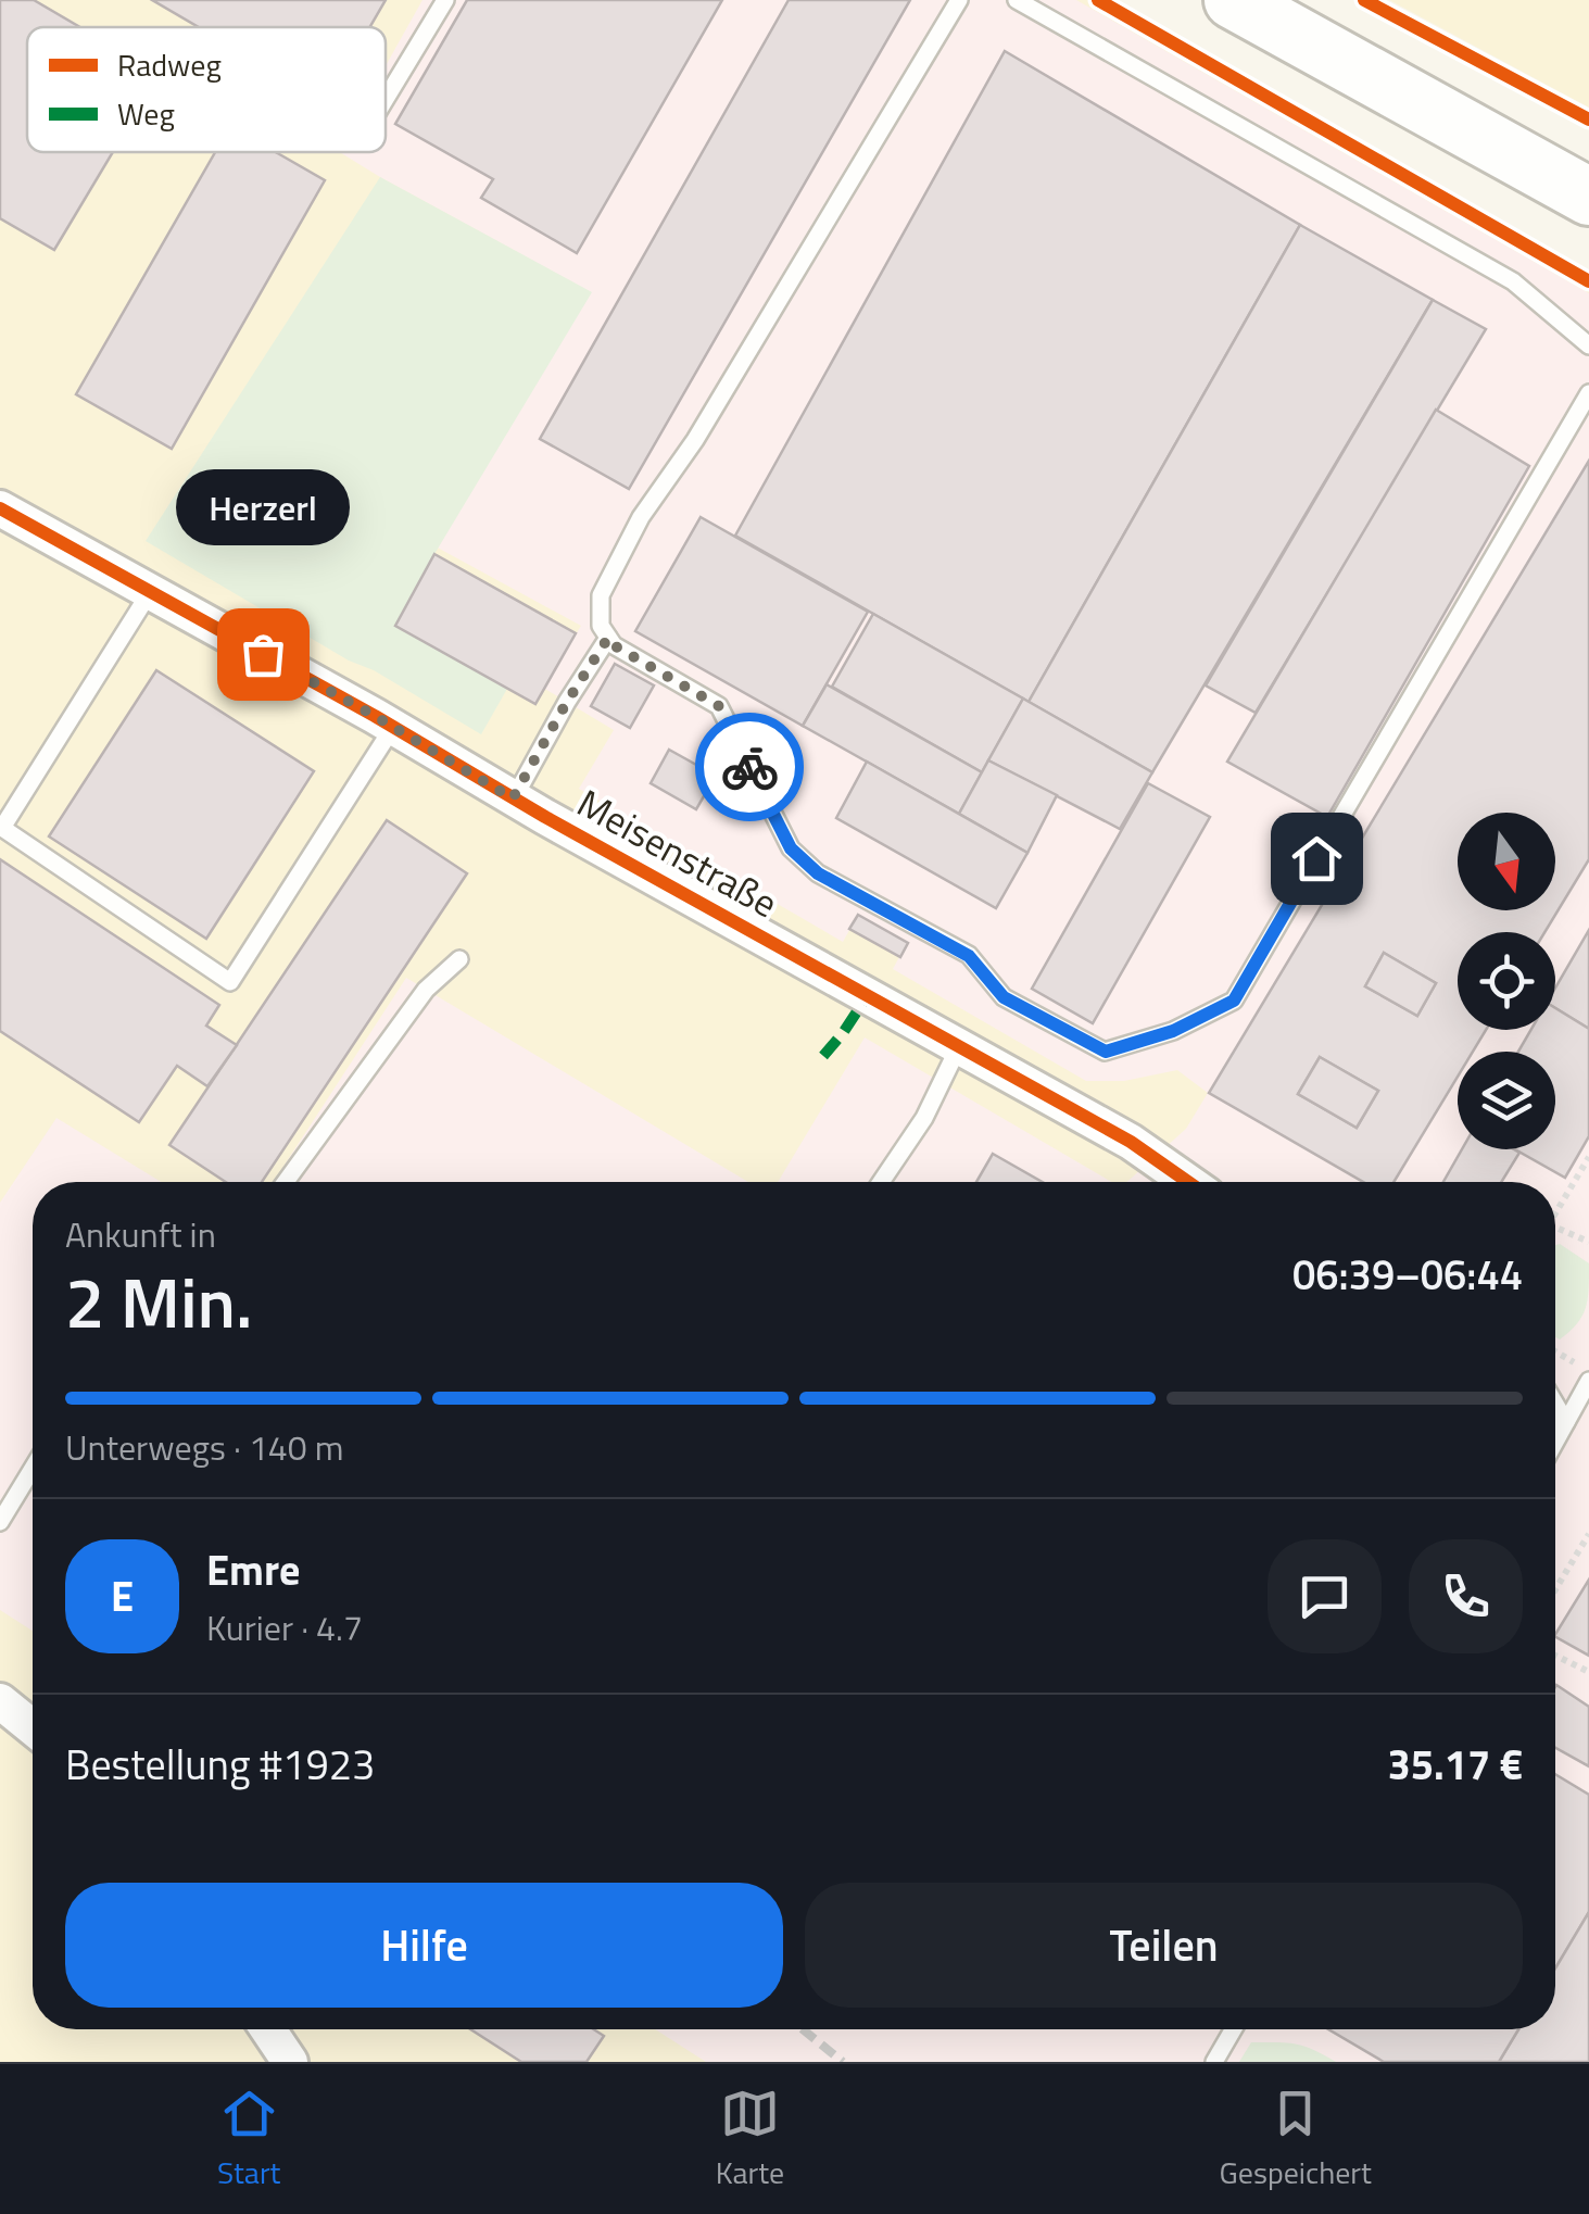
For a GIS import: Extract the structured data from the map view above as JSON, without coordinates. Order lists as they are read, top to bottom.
{
  "streets": {
    "street": ["Meisenstraße"]
  },
  "places": ["Herzerl"],
  "legend": ["Radweg", "Weg"],
  "north": "bottom",
  "page": {
    "bubble": "Herzerl",
    "heading": ["2 Min.", "Ankunft in", "06:39–06:44"],
    "panel": [
      "Emre",
      "Kurier · 4.7",
      "Bestellung #1923",
      "35.17 €"
    ],
    "bar": "Unterwegs · 140 m",
    "round": "E",
    "buttons": ["Hilfe", "Teilen"],
    "tabs": ["Start", "Karte", "Gespeichert"]
  }
}
